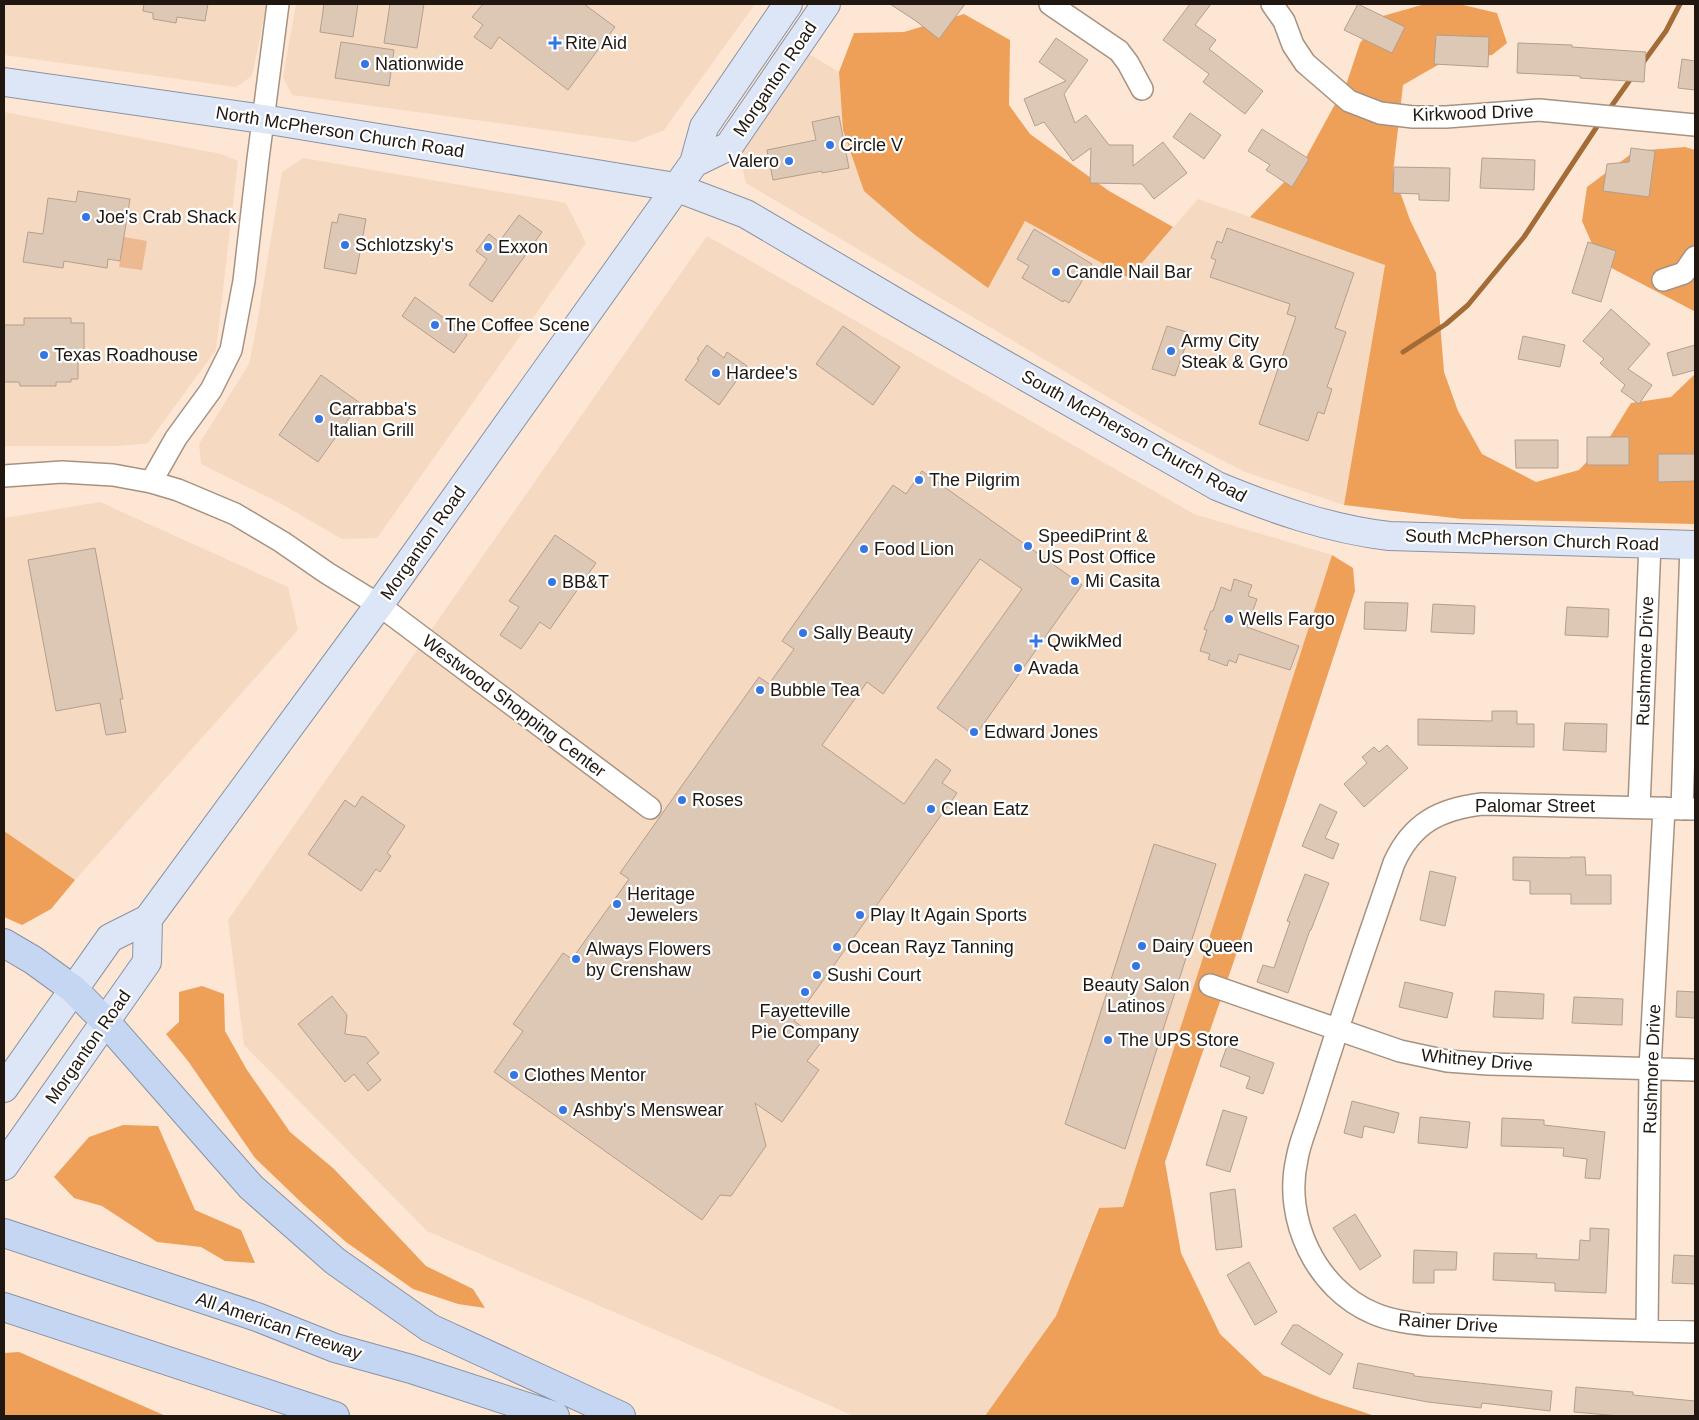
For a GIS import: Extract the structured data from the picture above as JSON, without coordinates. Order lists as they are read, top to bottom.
{
  "streets": {
    "highway": ["All American Freeway"],
    "main road": ["Morganton Road", "North McPherson Church Road", "South McPherson Church Road"],
    "street": [
      "Kirkwood Drive",
      "Rushmore Drive",
      "Westwood Shopping Center",
      "Palomar Street",
      "Whitney Drive",
      "Rainer Drive"
    ]
  },
  "crossings": [
    ["Morganton Road", "North McPherson Church Road"],
    ["Morganton Road", "South McPherson Church Road"],
    ["Morganton Road", "Westwood Shopping Center"],
    ["North McPherson Church Road", "South McPherson Church Road"],
    ["South McPherson Church Road", "Rushmore Drive"],
    ["Rushmore Drive", "Palomar Street"],
    ["Rushmore Drive", "Whitney Drive"],
    ["Rushmore Drive", "Rainer Drive"],
    ["Palomar Street", "Whitney Drive"],
    ["Palomar Street", "Rainer Drive"],
    ["Whitney Drive", "Rainer Drive"]
  ],
  "places": {
    "health": ["Rite Aid", "QwikMed"],
    "other": [
      "Nationwide",
      "Circle V",
      "Valero",
      "Joe's Crab Shack",
      "Schlotzsky's",
      "Exxon",
      "Candle Nail Bar",
      "The Coffee Scene",
      "Army City Steak & Gyro",
      "Texas Roadhouse",
      "Hardee's",
      "Carrabba's Italian Grill",
      "The Pilgrim",
      "SpeediPrint & US Post Office",
      "Food Lion",
      "Mi Casita",
      "BB&T",
      "Wells Fargo",
      "Sally Beauty",
      "Avada",
      "Bubble Tea",
      "Edward Jones",
      "Roses",
      "Clean Eatz",
      "Heritage Jewelers",
      "Play It Again Sports",
      "Dairy Queen",
      "Ocean Rayz Tanning",
      "Always Flowers by Crenshaw",
      "Beauty Salon Latinos",
      "Sushi Court",
      "Fayetteville Pie Company",
      "The UPS Store",
      "Clothes Mentor",
      "Ashby's Menswear"
    ]
  }
}
